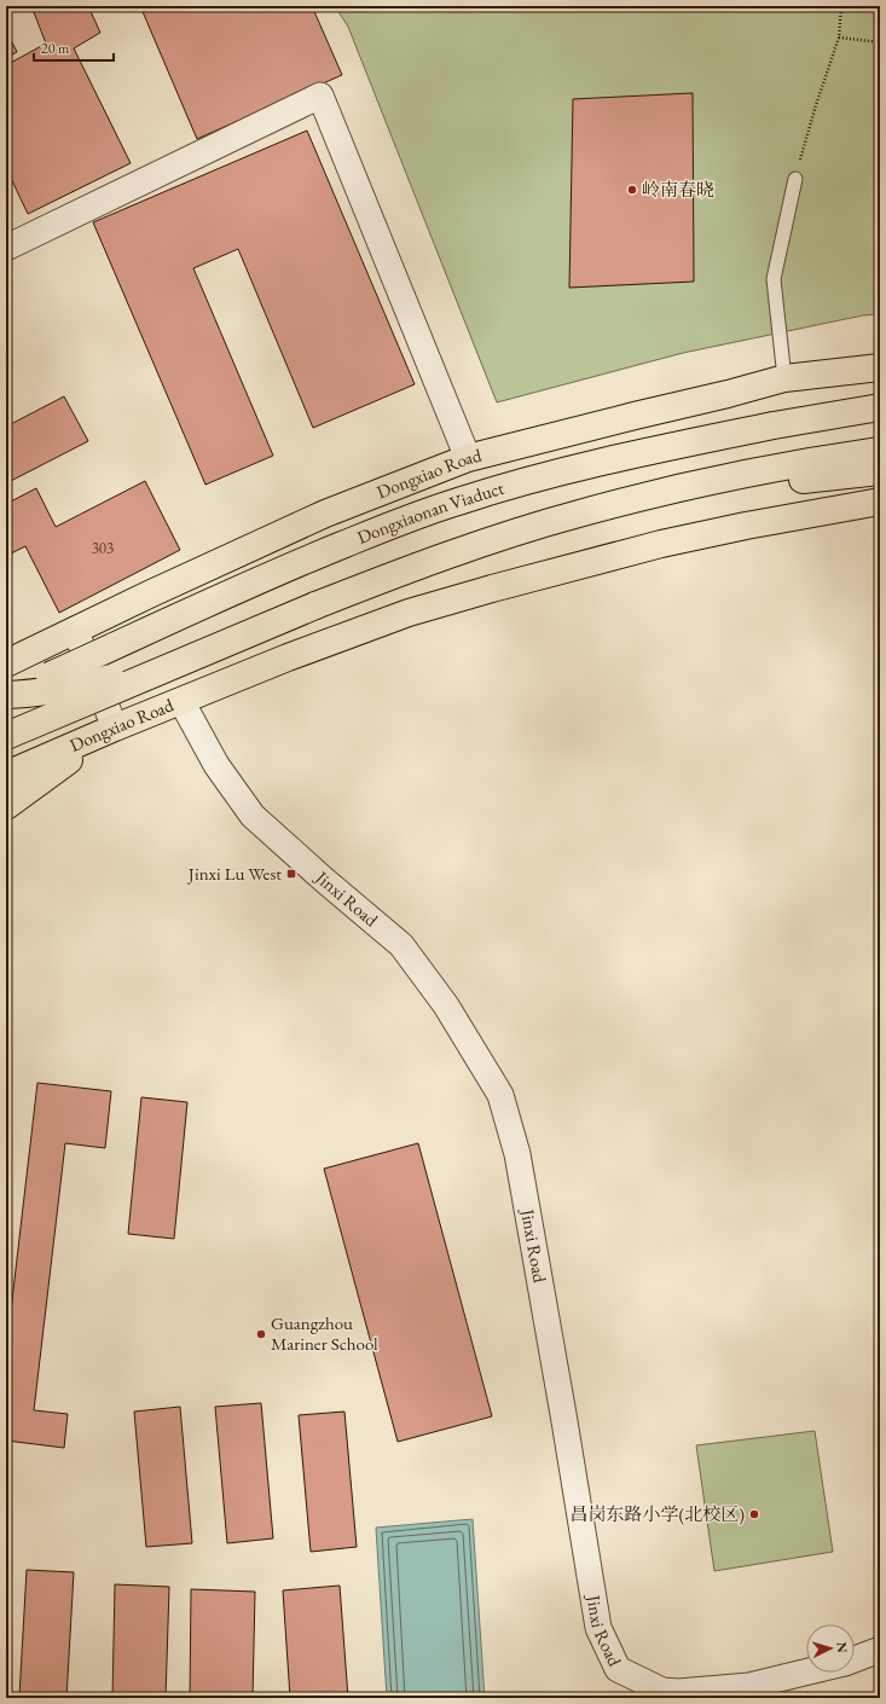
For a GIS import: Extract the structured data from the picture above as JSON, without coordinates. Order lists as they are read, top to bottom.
{
  "streets": {
    "main road": ["Dongxiao Road", "Dongxiaonan Viaduct"],
    "street": ["Jinxi Road"]
  },
  "crossings": [
    ["Dongxiao Road", "Jinxi Road"]
  ],
  "places": {
    "other": ["岭南春晓", "Guangzhou Mariner School", "昌岗东路小学(北校区)"],
    "transit": ["Jinxi Lu West"]
  },
  "house_numbers": ["303"],
  "scale_bar": "20 m",
  "north": "right"
}
